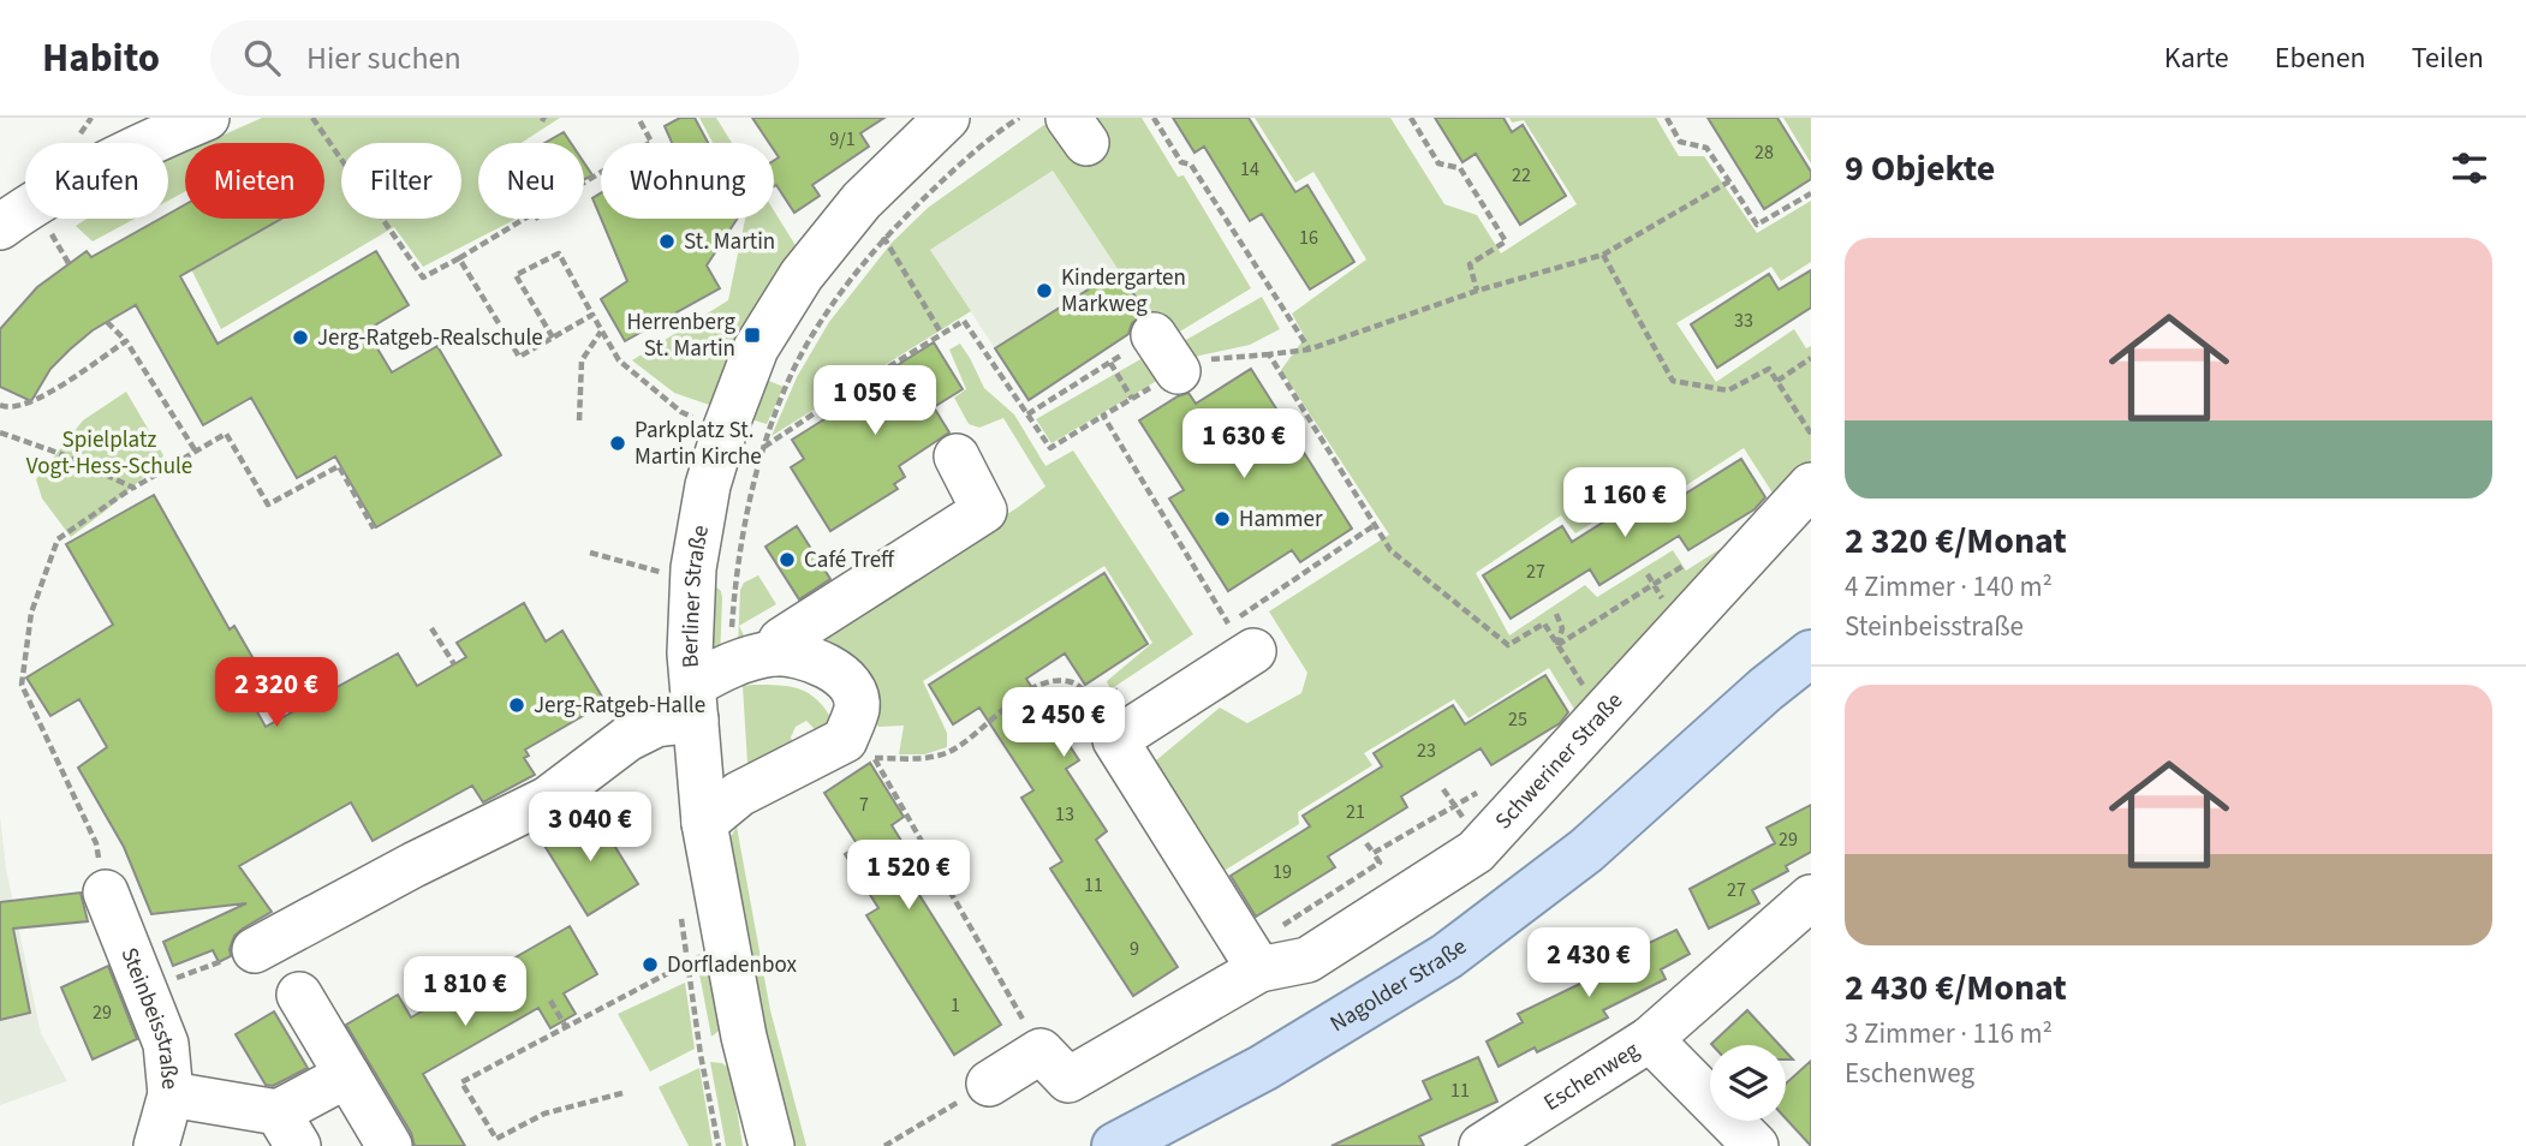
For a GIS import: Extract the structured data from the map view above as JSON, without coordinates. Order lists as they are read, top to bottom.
{
  "streets": {
    "main road": ["Nagolder Straße"],
    "street": [
      "Berliner Straße",
      "Schweriner Straße",
      "Steinbeisstraße",
      "Eschenweg"
    ]
  },
  "parks": ["Spielplatz Vogt-Hess-Schule"],
  "places": {
    "other": [
      "St. Martin",
      "Kindergarten Markweg",
      "Jerg-Ratgeb-Realschule",
      "Parkplatz St. Martin Kirche",
      "Hammer",
      "Café Treff",
      "Jerg-Ratgeb-Halle",
      "Dorfladenbox"
    ],
    "transit": ["Herrenberg St. Martin"]
  },
  "house_numbers": [
    "9/1",
    "28",
    "14",
    "22",
    "16",
    "33",
    "27",
    "25",
    "23",
    "7",
    "21",
    "13",
    "29",
    "19",
    "11",
    "27",
    "9",
    "1",
    "29",
    "11"
  ],
  "page": {
    "header": "Habito",
    "search": "Hier suchen",
    "nav": ["Karte", "Ebenen", "Teilen"],
    "heading": "9 Objekte",
    "chip": [
      "Kaufen",
      "Mieten",
      "Filter",
      "Neu",
      "Wohnung"
    ],
    "list": [
      {
        "name": "2 320 €/Monat",
        "note": "4 Zimmer · 140 m² · Steinbeisstraße"
      },
      {
        "name": "2 430 €/Monat",
        "note": "3 Zimmer · 116 m² · Eschenweg"
      }
    ],
    "price": [
      "1 050 €",
      "1 630 €",
      "1 160 €",
      "2 320 €",
      "2 450 €",
      "3 040 €",
      "1 520 €",
      "2 430 €",
      "1 810 €"
    ]
  }
}
